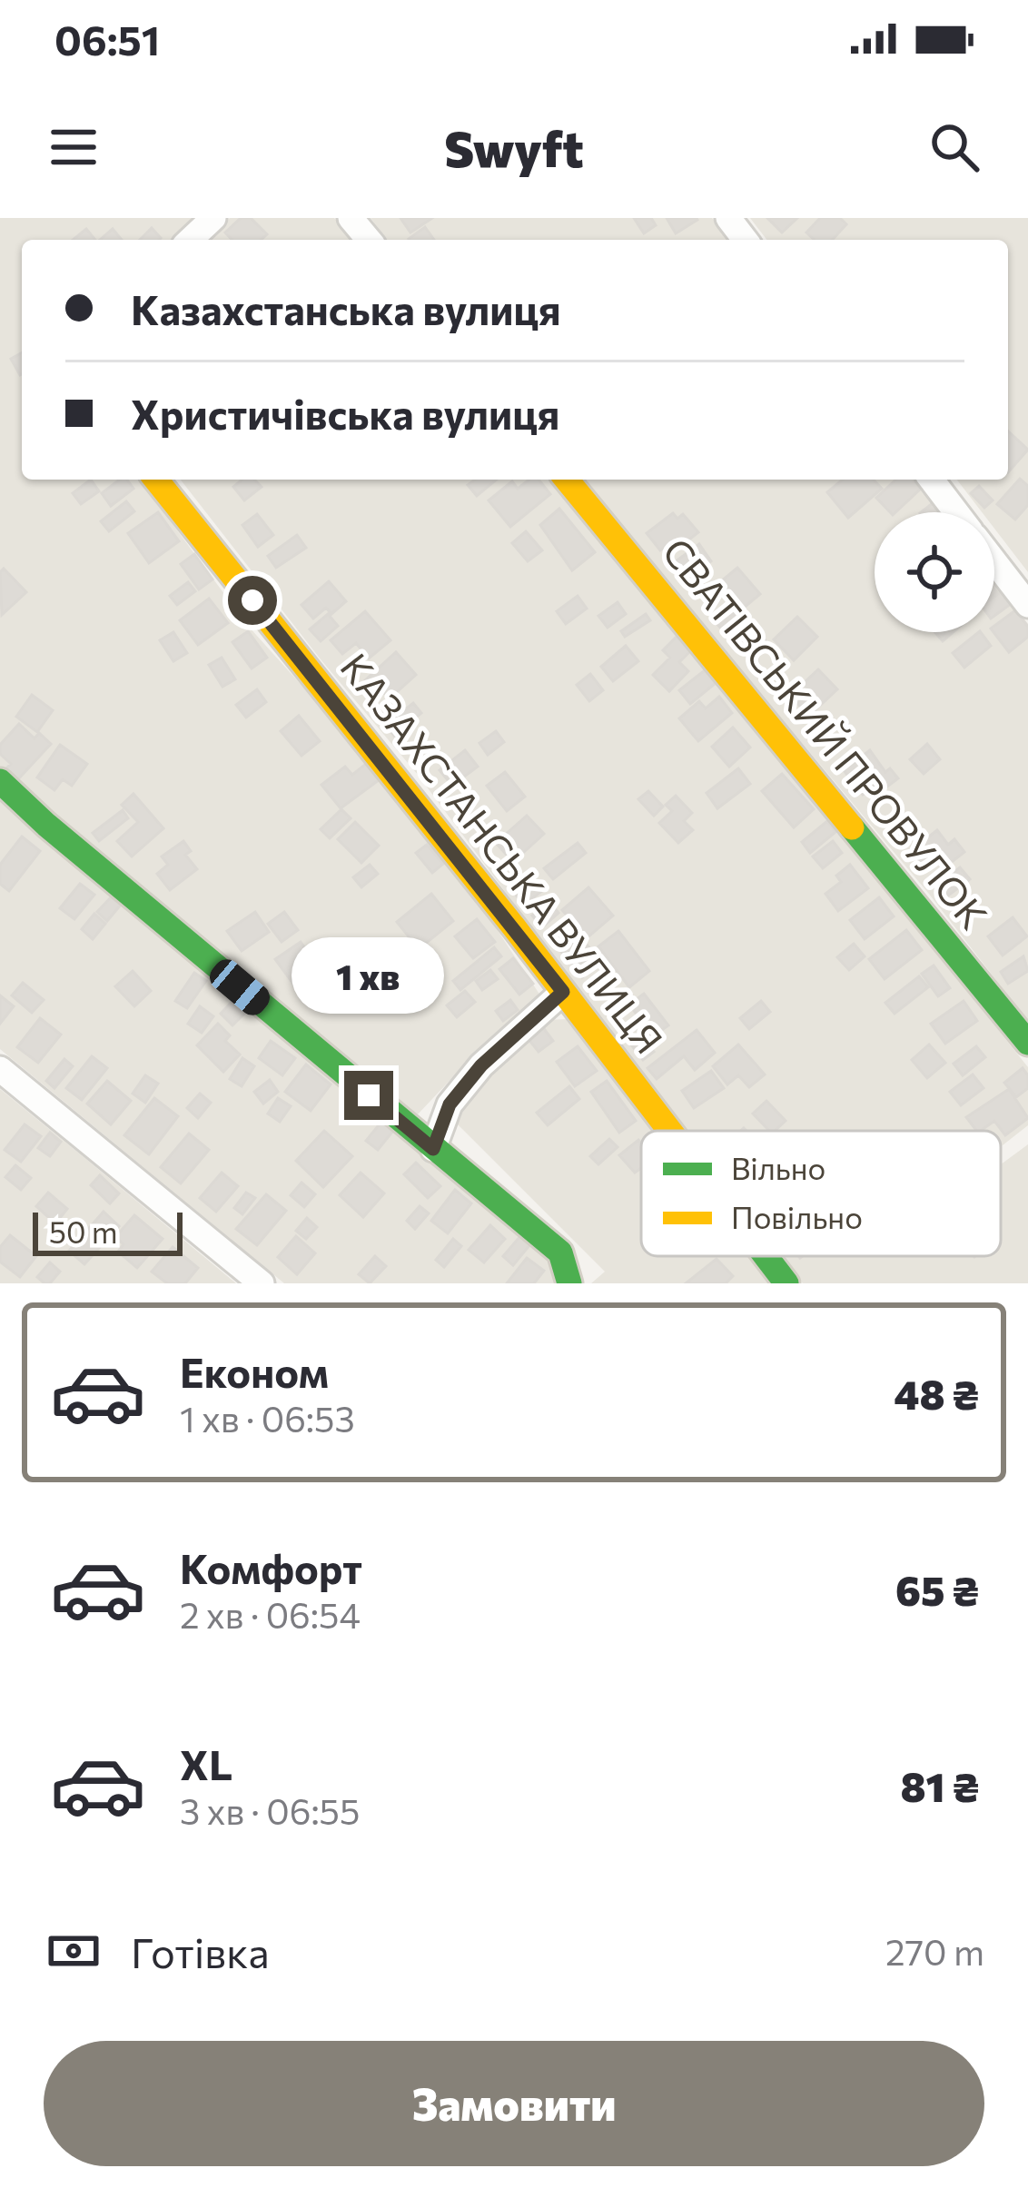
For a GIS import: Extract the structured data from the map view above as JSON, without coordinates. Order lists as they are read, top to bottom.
{
  "streets": {
    "street": ["СВАТІВСЬКИЙ ПРОВУЛОК", "КАЗАХСТАНСЬКА ВУЛИЦЯ"]
  },
  "legend": ["Вільно", "Повільно"],
  "scale_bar": "50 m",
  "page": {
    "status": "06:51",
    "header": "Swyft",
    "banner": ["Казахстанська вулиця", "Христичівська вулиця"],
    "bubble": "1 хв",
    "scale": "50 m",
    "list": [
      {
        "name": "Економ",
        "note": "1 хв · 06:53",
        "value": "48 ₴"
      },
      {
        "name": "Комфорт",
        "note": "2 хв · 06:54",
        "value": "65 ₴"
      },
      {
        "name": "XL",
        "note": "3 хв · 06:55",
        "value": "81 ₴"
      }
    ],
    "pay": ["Готівка", "270 m"],
    "buttons": "Замовити"
  }
}
